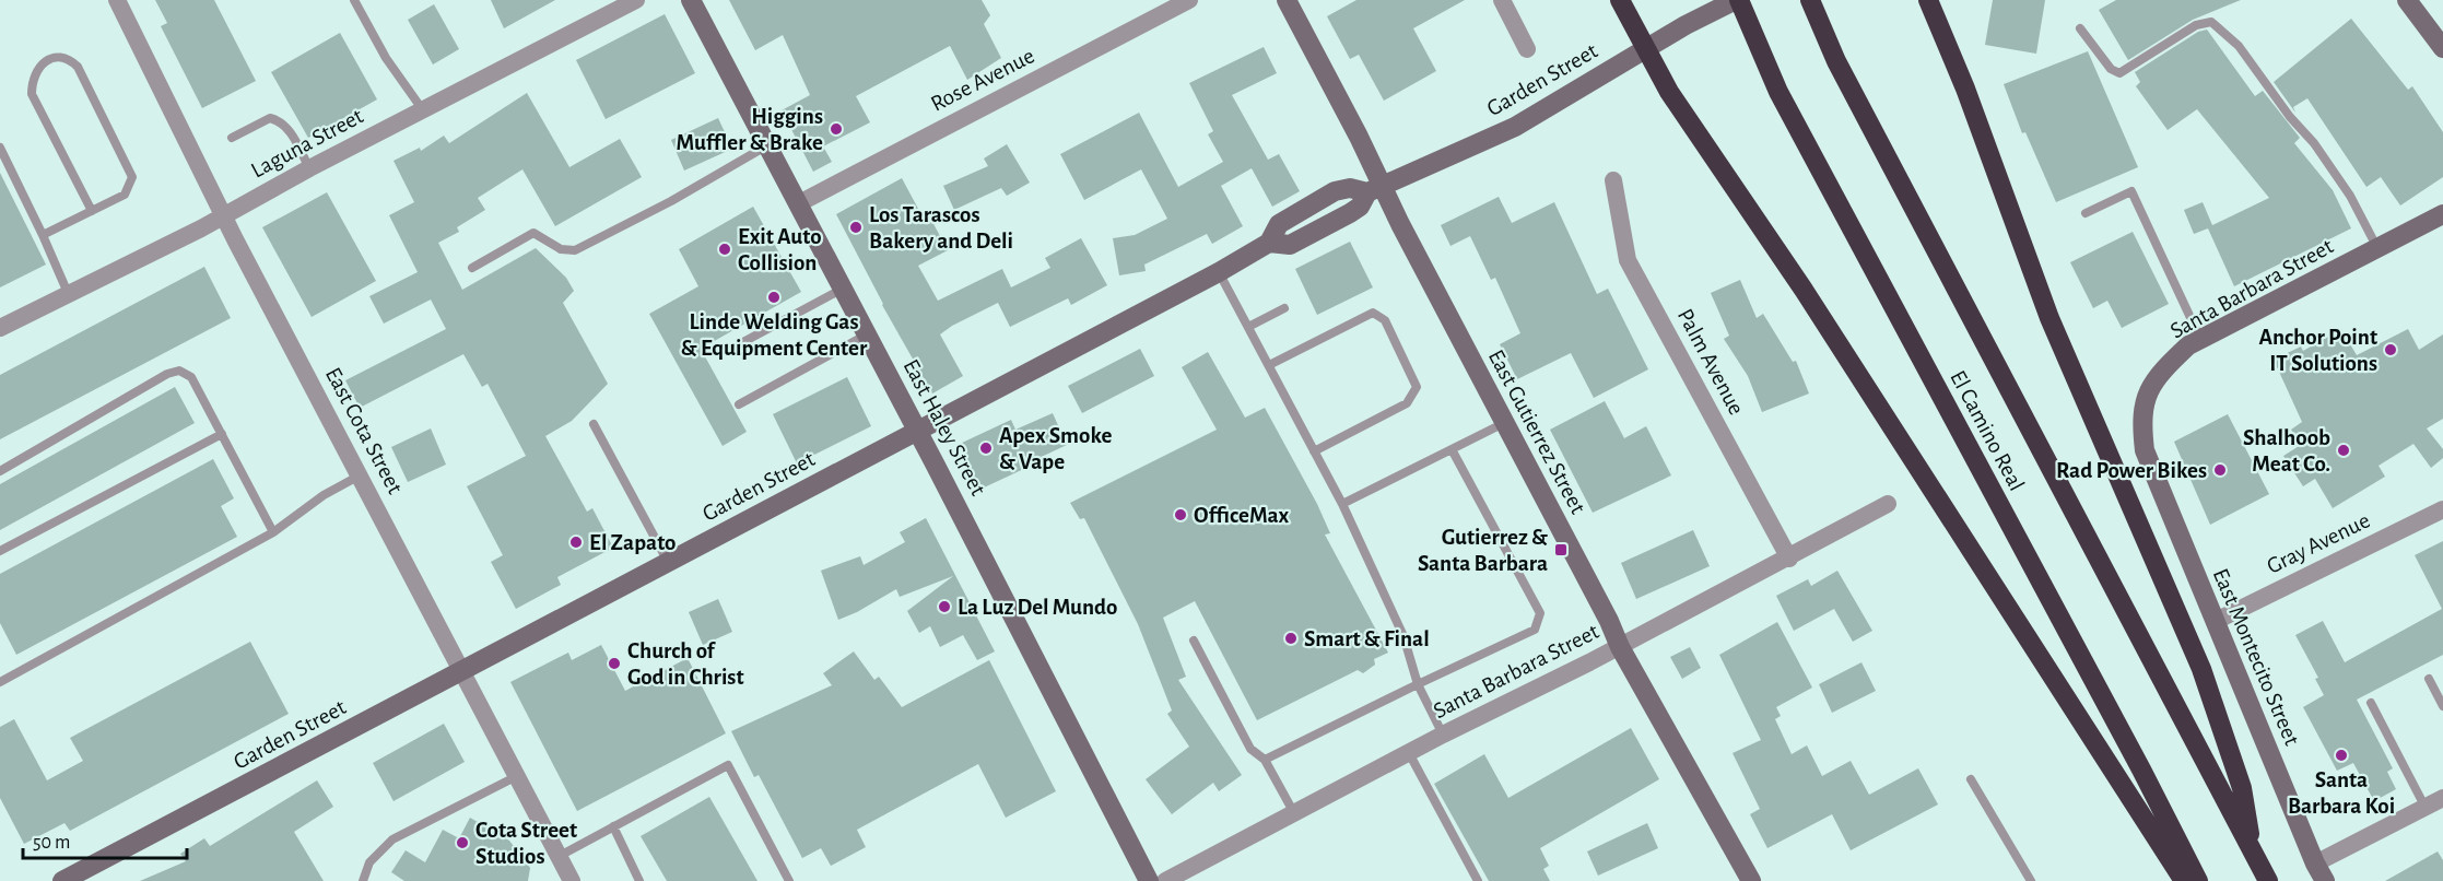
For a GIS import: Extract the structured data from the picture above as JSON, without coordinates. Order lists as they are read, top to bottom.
{
  "streets": {
    "highway": ["El Camino Real"],
    "main road": [
      "Garden Street",
      "Santa Barbara Street",
      "East Haley Street",
      "East Gutierrez Street",
      "East Montecito Street"
    ],
    "street": [
      "Rose Avenue",
      "Laguna Street",
      "Palm Avenue",
      "East Cota Street",
      "Gray Avenue"
    ]
  },
  "crossings": [
    ["Rose Avenue", "East Haley Street"],
    ["Garden Street", "East Haley Street"],
    ["Garden Street", "East Cota Street"],
    ["Garden Street", "El Camino Real"],
    ["Garden Street", "East Gutierrez Street"],
    ["Laguna Street", "East Cota Street"],
    ["Santa Barbara Street", "Palm Avenue"],
    ["Santa Barbara Street", "East Gutierrez Street"],
    ["Santa Barbara Street", "East Montecito Street"],
    ["Gray Avenue", "East Montecito Street"]
  ],
  "places": {
    "other": [
      "Higgins Muffler & Brake",
      "Los Tarascos Bakery and Deli",
      "Exit Auto Collision",
      "Linde Welding Gas & Equipment Center",
      "Anchor Point IT Solutions",
      "Apex Smoke & Vape",
      "Shalhoob Meat Co.",
      "Rad Power Bikes",
      "OfficeMax",
      "El Zapato",
      "La Luz Del Mundo",
      "Smart & Final",
      "Church of God in Christ",
      "Santa Barbara Koi",
      "Cota Street Studios"
    ],
    "transit": ["Gutierrez & Santa Barbara"]
  },
  "scale_bar": "50 m"
}
